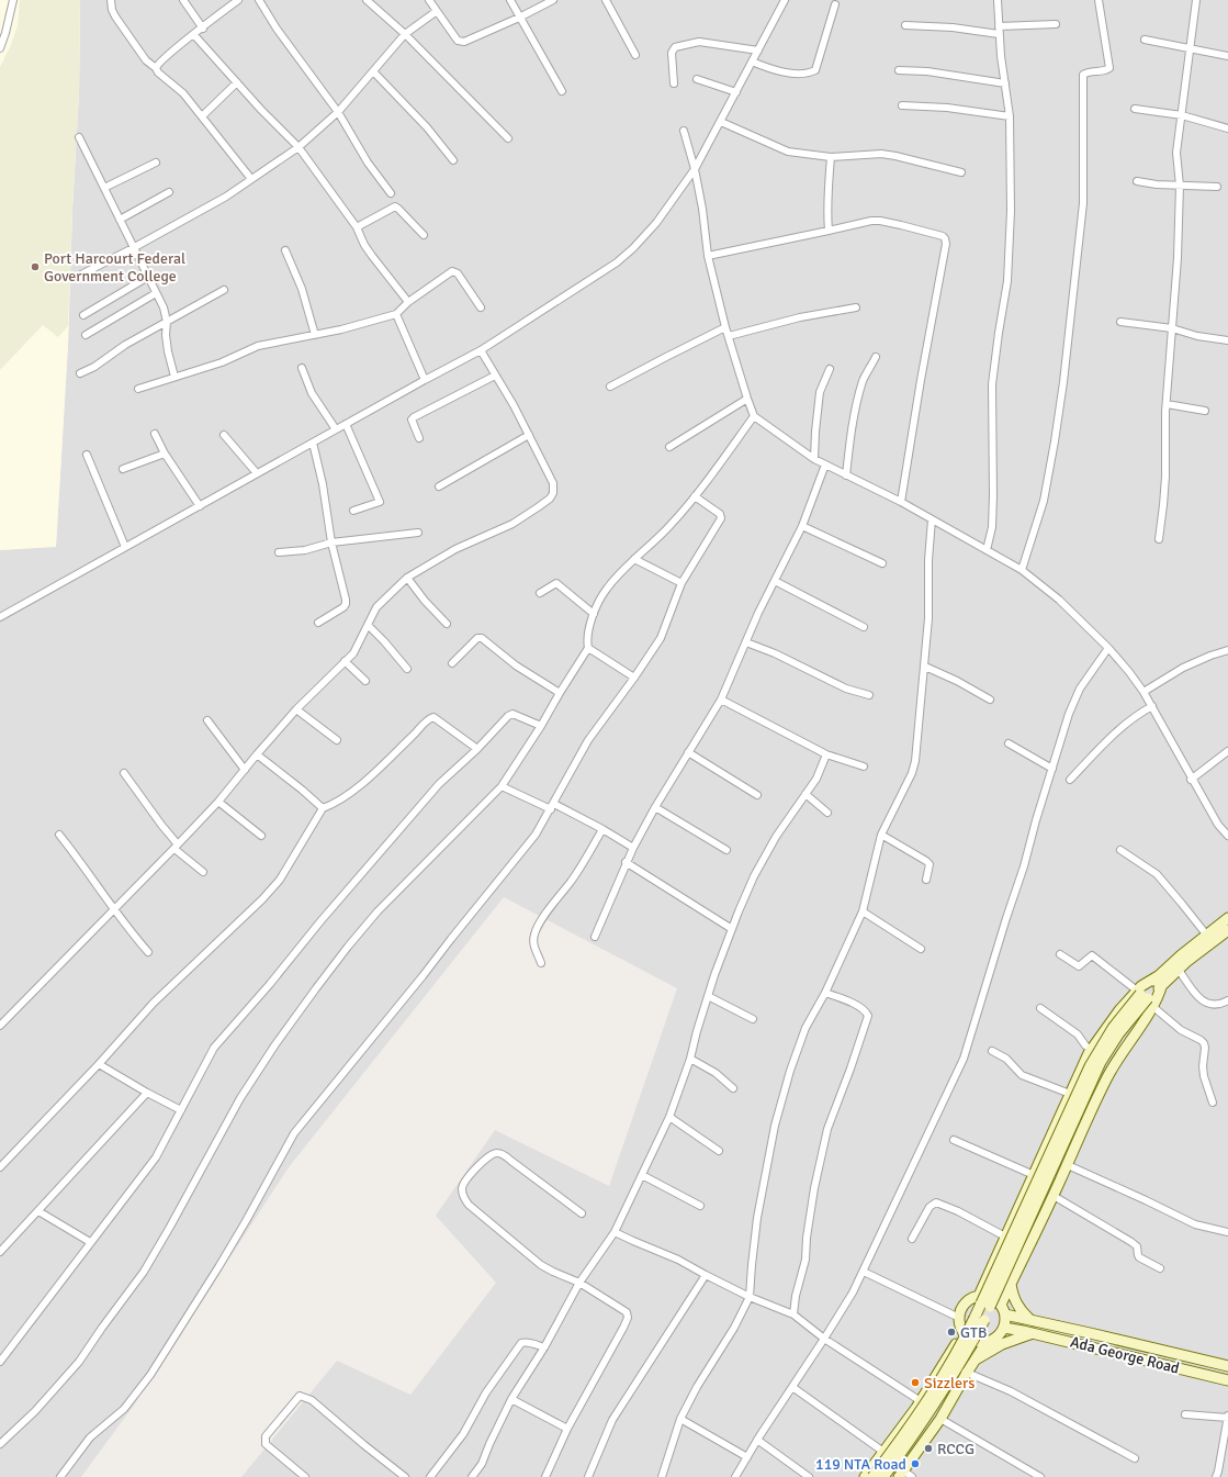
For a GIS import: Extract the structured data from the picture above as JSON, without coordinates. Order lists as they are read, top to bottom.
{
  "streets": {
    "main road": ["Ada George Road"]
  },
  "places": [
    "Port Harcourt Federal Government College",
    "GTB",
    "Sizzlers",
    "RCCG",
    "119 NTA Road"
  ]
}
